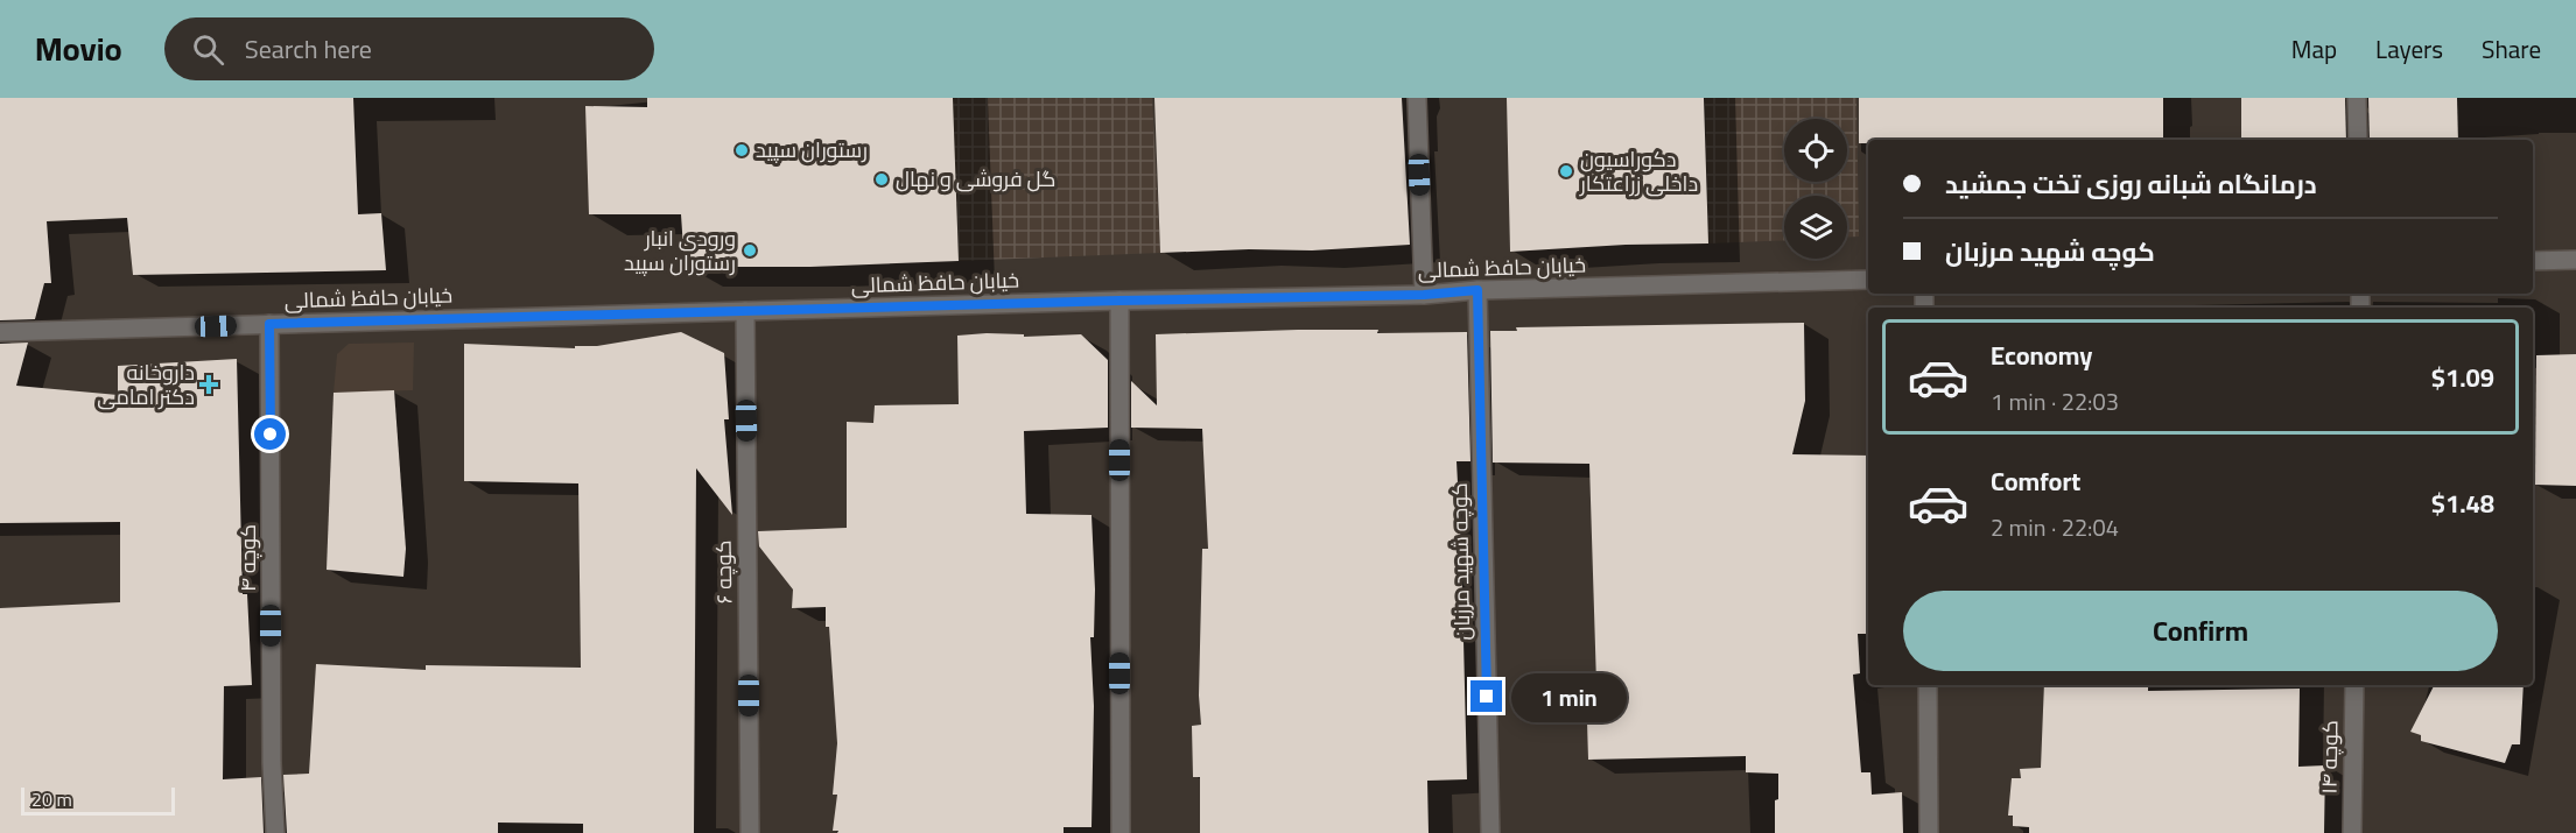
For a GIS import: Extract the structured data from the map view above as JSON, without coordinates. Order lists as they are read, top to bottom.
{
  "streets": {
    "street": [
      "خیابان حافظ شمالی",
      "کوچه ۴",
      "کوچه شهید مرزبان",
      "کوچه ۶",
      "کوچه ۱۴"
    ]
  },
  "crossings": [
    ["خیابان حافظ شمالی", "کوچه ۴"],
    ["خیابان حافظ شمالی", "کوچه شهید مرزبان"],
    ["خیابان حافظ شمالی", "کوچه ۶"]
  ],
  "places": {
    "other": [
      "رستوران سپید",
      "دکوراسیون داخلی زراعتکار",
      "گل فروشی و نهال",
      "ورودی انبار رستوران سپید"
    ],
    "health": ["داروخانه دکتر امامی"]
  },
  "scale_bar": "20 m",
  "page": {
    "header": "Movio",
    "search": "Search here",
    "nav": ["Map", "Layers", "Share"],
    "banner": ["درمانگاه شبانه روزی تخت جمشید", "کوچه شهید مرزبان"],
    "list": [
      {
        "name": "Economy",
        "note": "1 min · 22:03",
        "value": "$1.09"
      },
      {
        "name": "Comfort",
        "note": "2 min · 22:04",
        "value": "$1.48"
      }
    ],
    "buttons": "Confirm",
    "bubble": "1 min",
    "scale": "20 m"
  }
}
